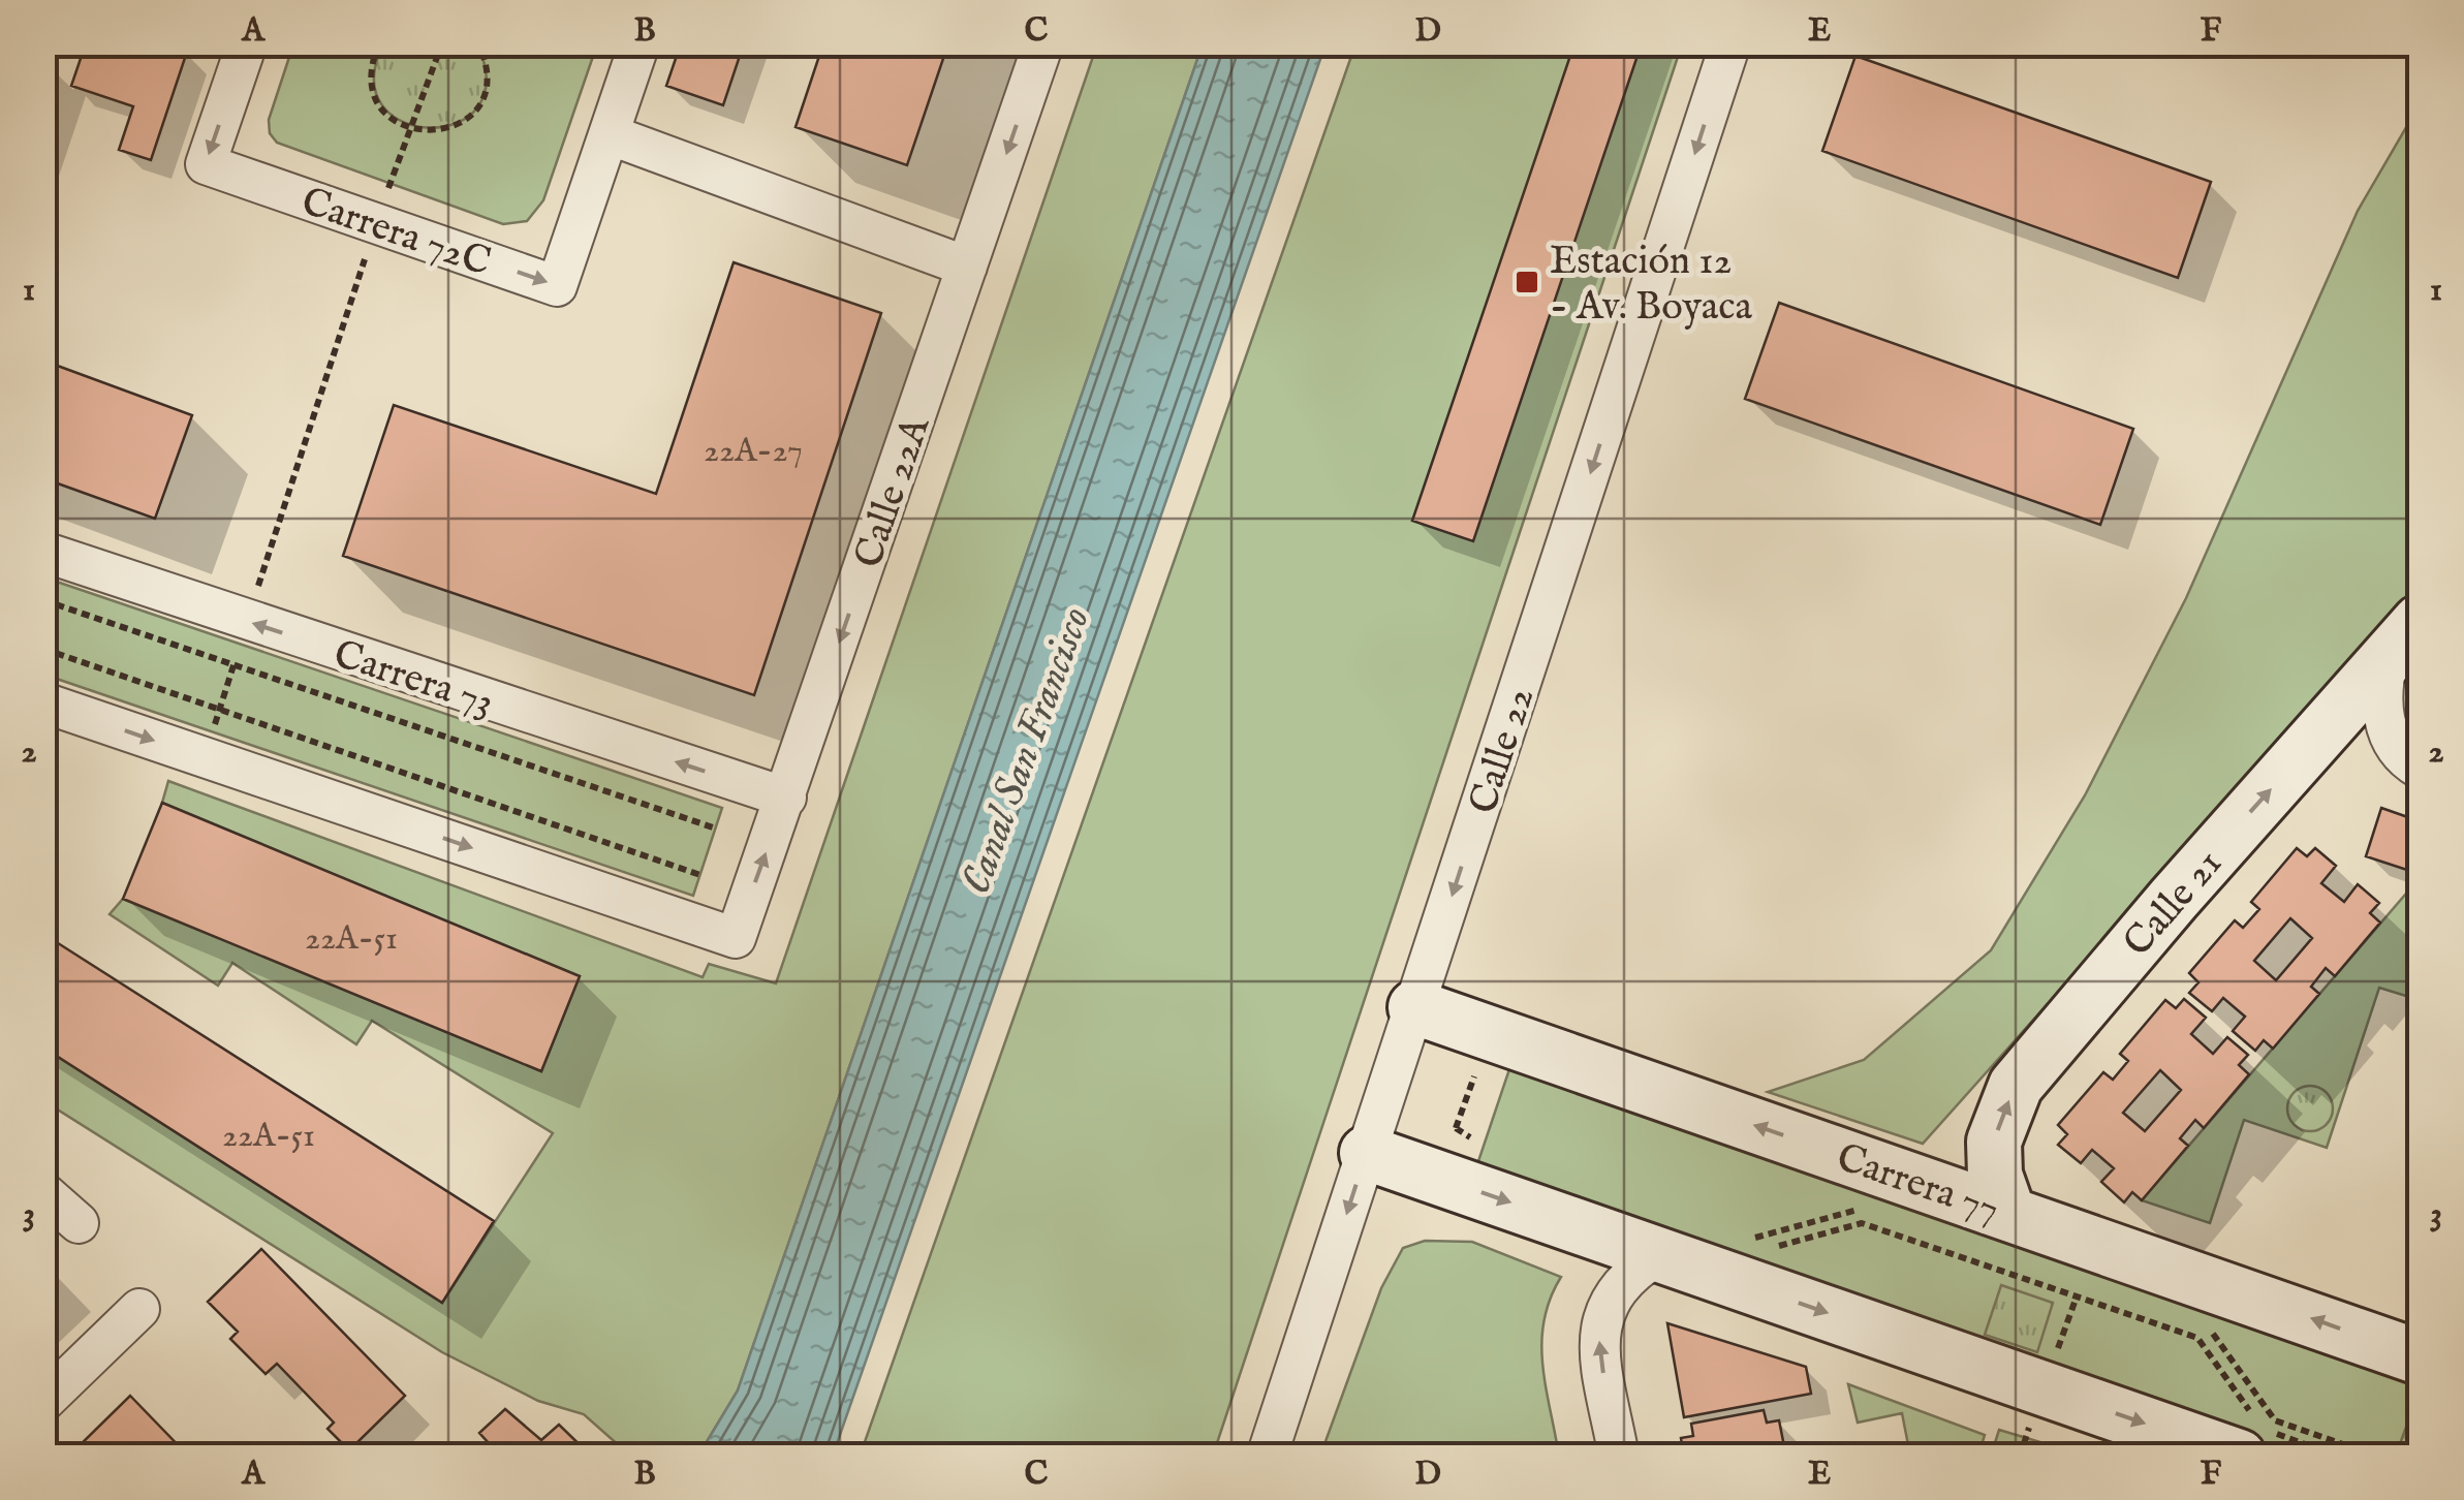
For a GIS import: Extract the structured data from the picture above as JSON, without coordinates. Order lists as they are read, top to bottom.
{
  "streets": {
    "street": [
      "Carrera 72C",
      "Calle 22A",
      "Carrera 73",
      "Calle 22",
      "Calle 21",
      "Carrera 77"
    ]
  },
  "crossings": [
    ["Calle 22A", "Carrera 73"],
    ["Calle 22", "Carrera 77"],
    ["Calle 21", "Carrera 77"]
  ],
  "one_way": ["Carrera 73", "Calle 22", "Calle 21"],
  "water": ["Canal San Francisco"],
  "places": {
    "transit": ["Estación 12 - Av. Boyaca"]
  },
  "house_numbers": ["22A-27", "22A-51", "22A-51"],
  "grid": {
    "columns": [
      "A",
      "B",
      "C",
      "D",
      "E",
      "F"
    ],
    "rows": ["1", "2", "3"]
  }
}
